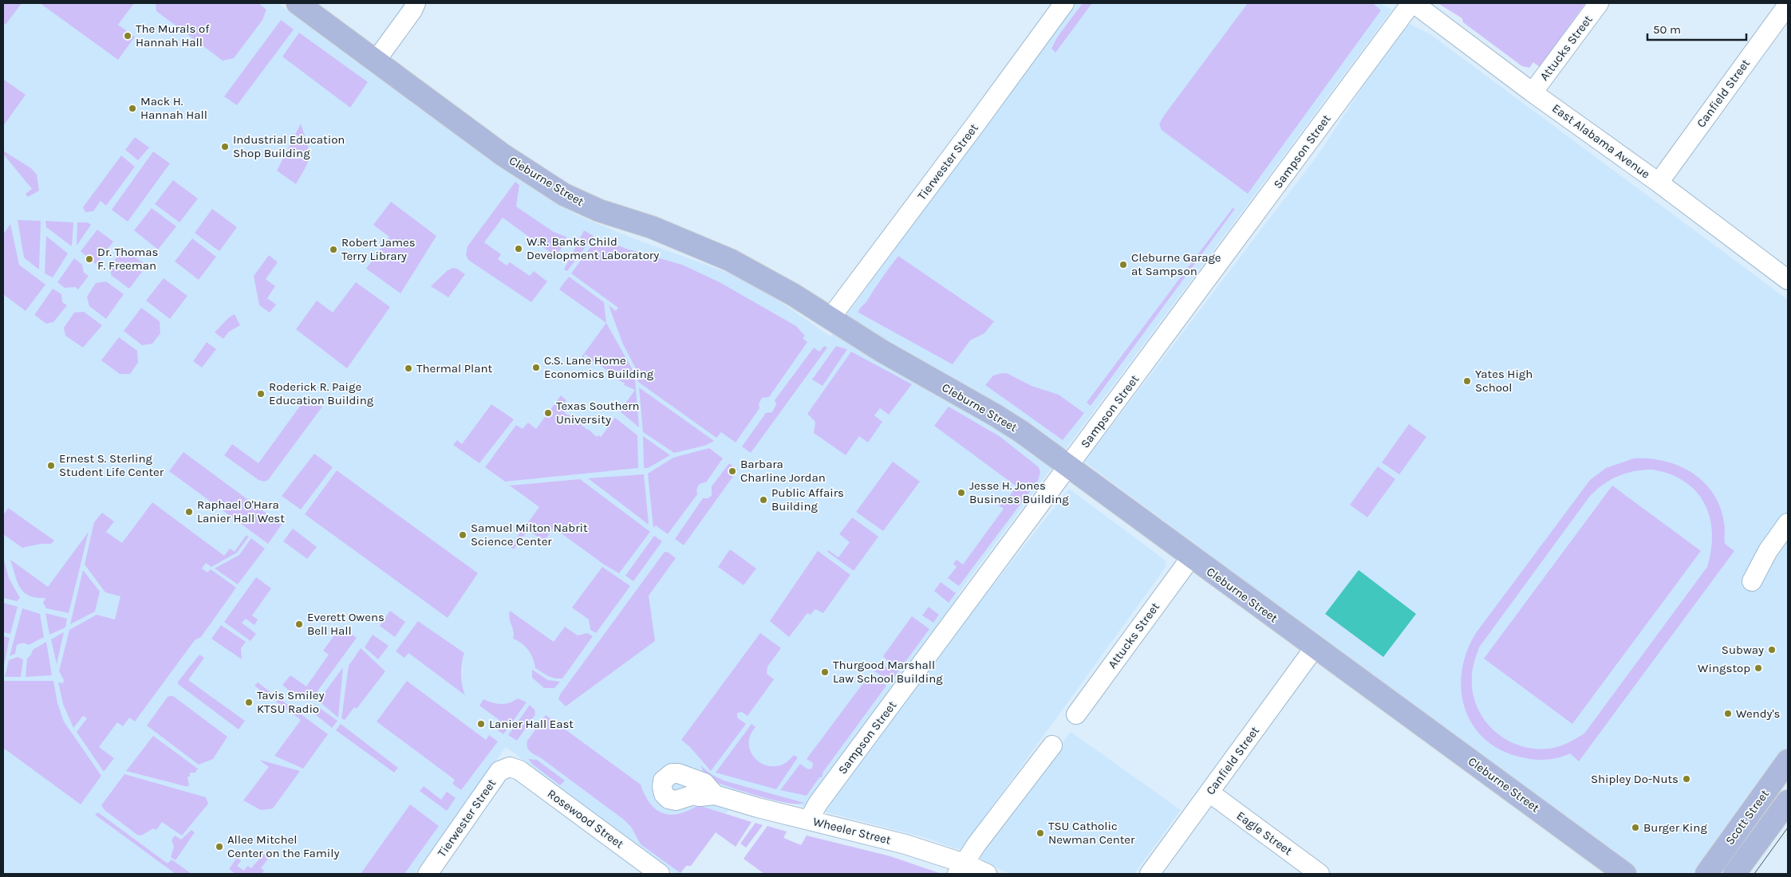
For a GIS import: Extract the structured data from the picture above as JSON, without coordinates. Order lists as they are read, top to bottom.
{
  "streets": {
    "main road": ["Cleburne Street", "Scott Street"],
    "street": [
      "Attucks Street",
      "Canfield Street",
      "East Alabama Avenue",
      "Sampson Street",
      "Tierwester Street",
      "Rosewood Street",
      "Wheeler Street",
      "Eagle Street"
    ]
  },
  "crossings": [
    ["Attucks Street", "East Alabama Avenue"],
    ["Attucks Street", "Cleburne Street"],
    ["Canfield Street", "East Alabama Avenue"],
    ["Canfield Street", "Cleburne Street"],
    ["Canfield Street", "Eagle Street"],
    ["East Alabama Avenue", "Sampson Street"],
    ["Sampson Street", "Cleburne Street"],
    ["Sampson Street", "Wheeler Street"],
    ["Tierwester Street", "Cleburne Street"],
    ["Tierwester Street", "Rosewood Street"]
  ],
  "places": [
    "The Murals of Hannah Hall",
    "Mack H. Hannah Hall",
    "Industrial Education Shop Building",
    "W.R. Banks Child Development Laboratory",
    "Robert James Terry Library",
    "Dr. Thomas F. Freeman",
    "Cleburne Garage at Sampson",
    "C.S. Lane Home Economics Building",
    "Thermal Plant",
    "Yates High School",
    "Roderick R. Paige Education Building",
    "Texas Southern University",
    "Ernest S. Sterling Student Life Center",
    "Barbara Charline Jordan",
    "Jesse H. Jones Business Building",
    "Public Affairs Building",
    "Raphael O'Hara Lanier Hall West",
    "Samuel Milton Nabrit Science Center",
    "Everett Owens Bell Hall",
    "Subway",
    "Wingstop",
    "Thurgood Marshall Law School Building",
    "Tavis Smiley KTSU Radio",
    "Wendy's",
    "Lanier Hall East",
    "Shipley Do-Nuts",
    "Burger King",
    "TSU Catholic Newman Center",
    "Allee Mitchel Center on the Family"
  ],
  "scale_bar": "50 m"
}
